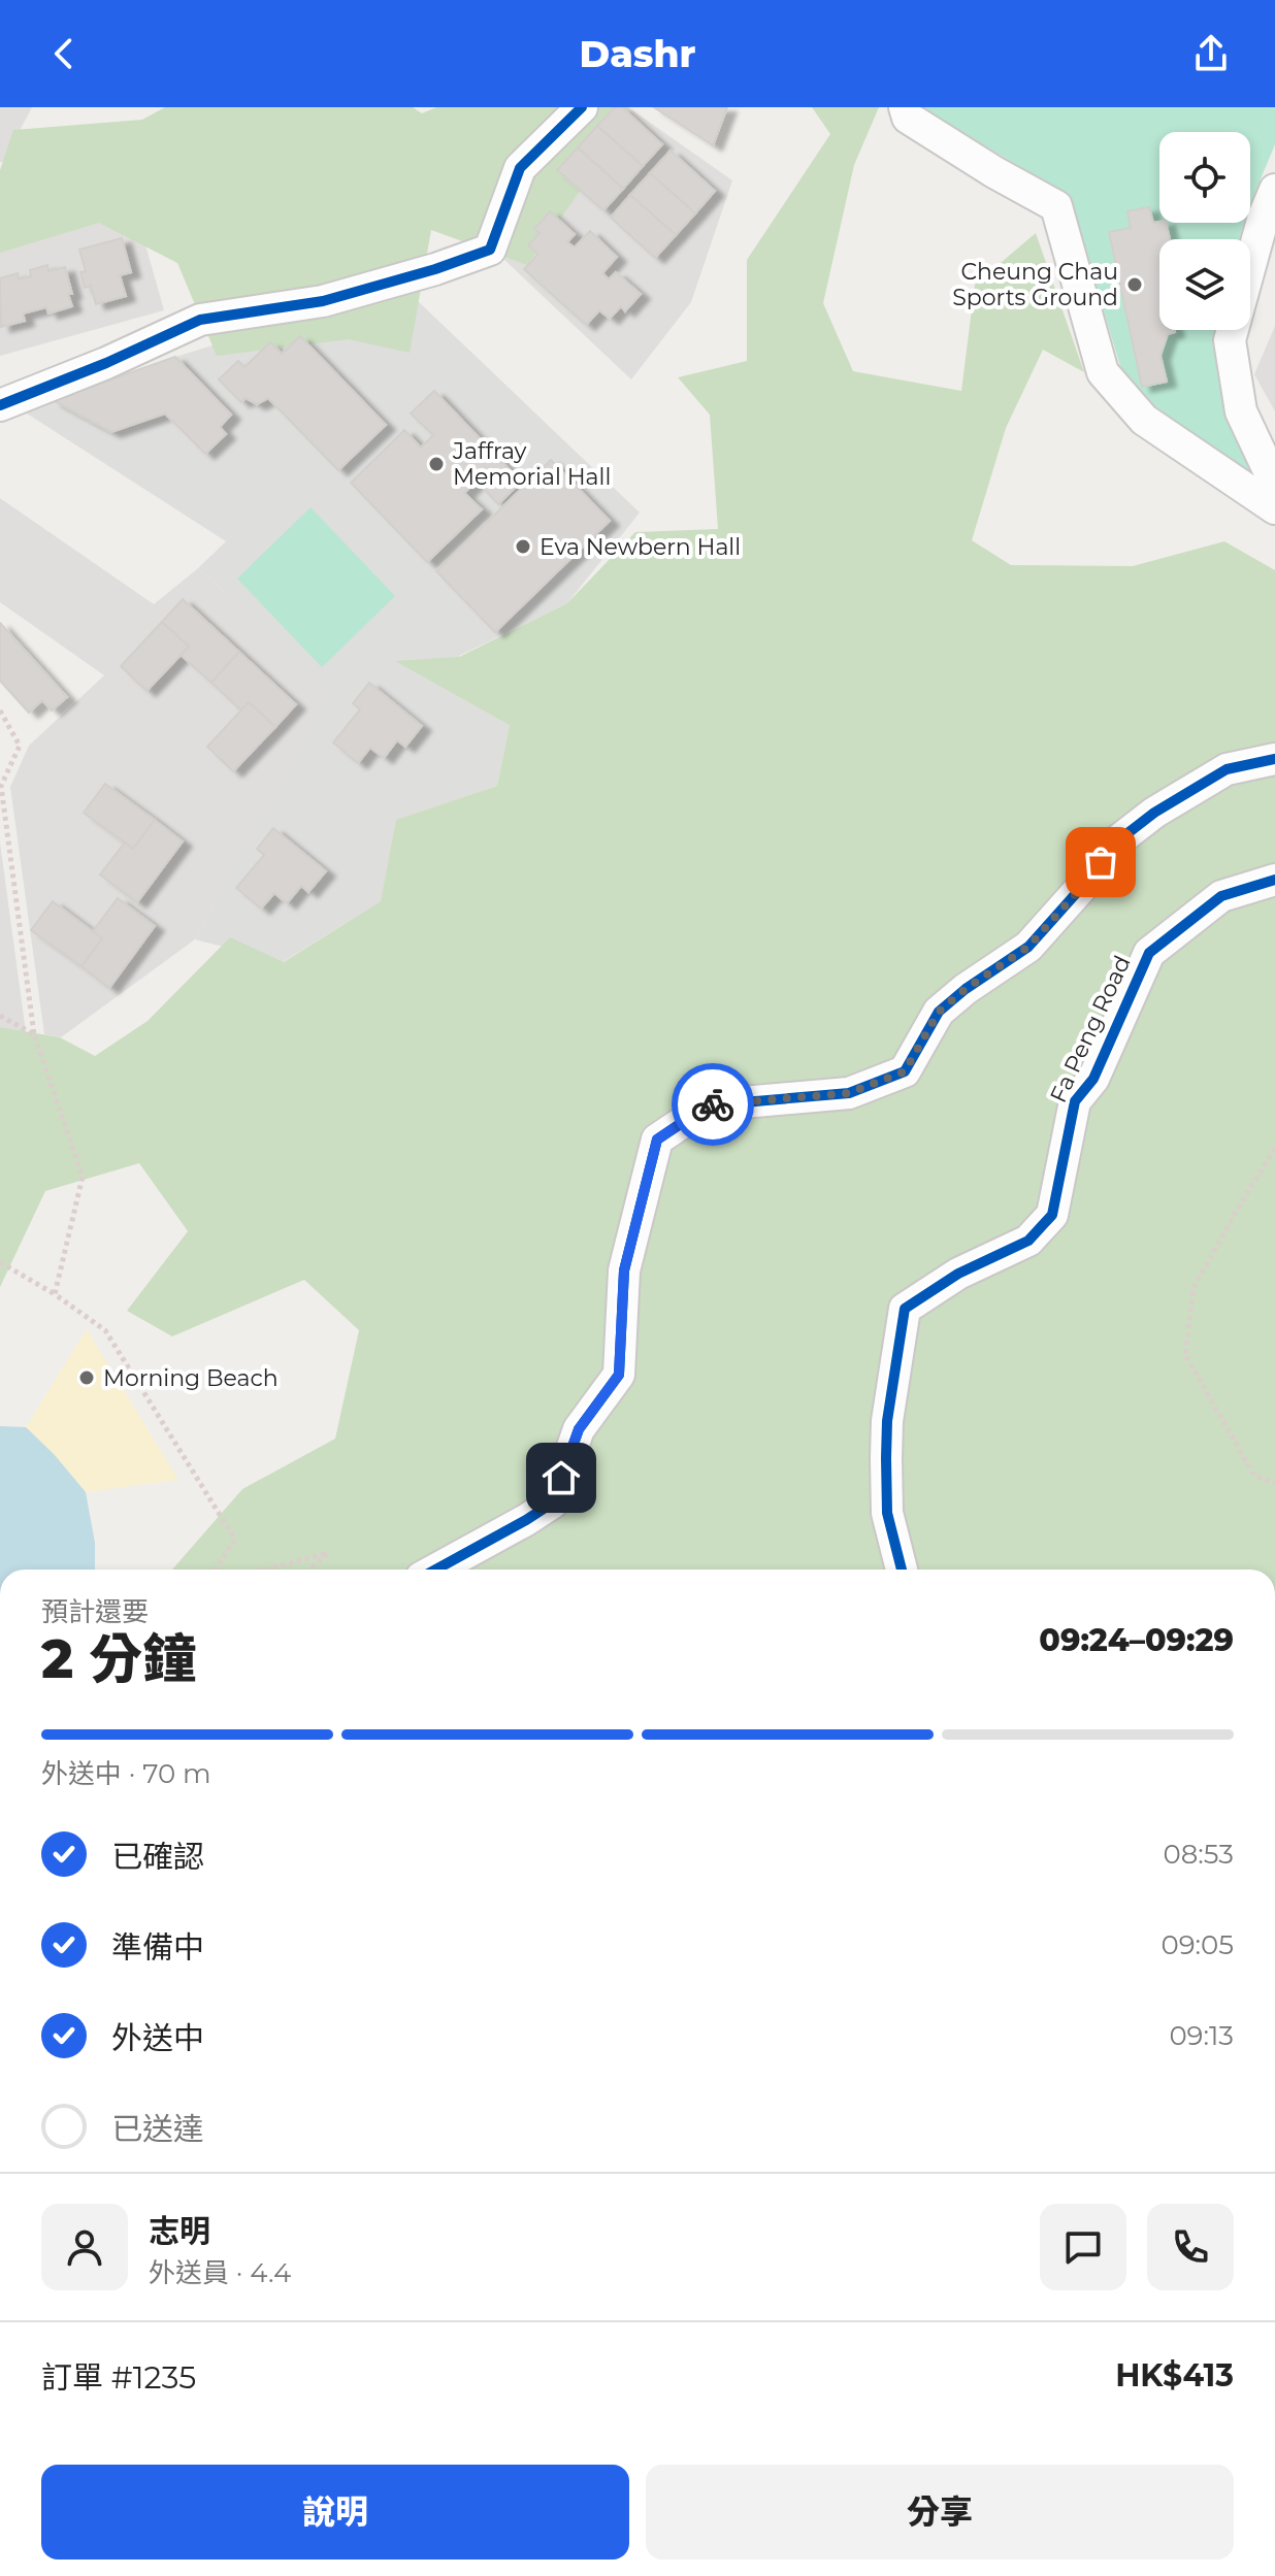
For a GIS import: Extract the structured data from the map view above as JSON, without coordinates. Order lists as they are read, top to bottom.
{
  "streets": {
    "street": ["Fa Peng Road"]
  },
  "places": [
    "Cheung Chau Sports Ground",
    "Jaffray Memorial Hall",
    "Eva Newbern Hall",
    "Morning Beach"
  ],
  "page": {
    "header": "Dashr",
    "heading": ["2 分鐘", "預計還要", "09:24–09:29"],
    "panel": [
      "志明",
      "外送員 · 4.4",
      "訂單 #1235",
      "HK$413"
    ],
    "bar": "外送中 · 70 m",
    "list": [
      ["已確認", "08:53"],
      ["準備中", "09:05"],
      ["外送中", "09:13"],
      "已送達"
    ],
    "buttons": ["說明", "分享"]
  }
}
